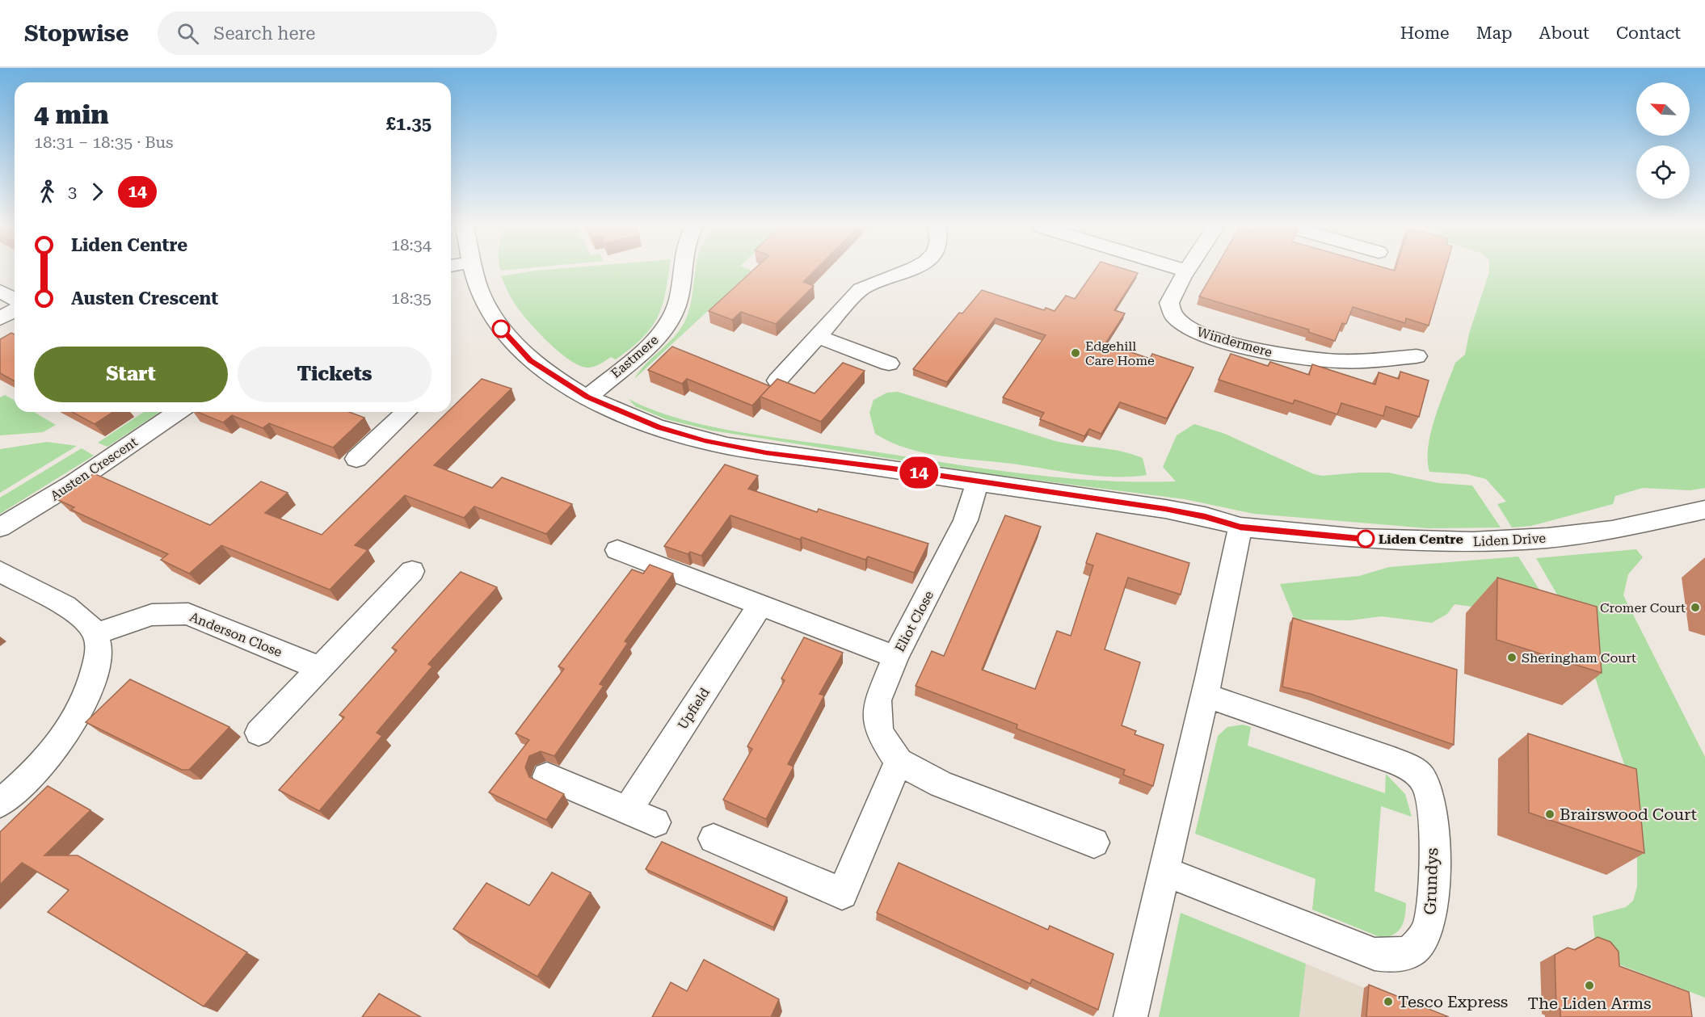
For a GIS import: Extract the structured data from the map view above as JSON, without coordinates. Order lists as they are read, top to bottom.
{
  "streets": {
    "street": [
      "Windermere",
      "Eastmere",
      "Austen Crescent",
      "Liden Drive",
      "Eliot Close",
      "Anderson Close",
      "Upfield",
      "Grundys"
    ]
  },
  "crossings": [
    ["Eastmere", "Liden Drive"],
    ["Liden Drive", "Eliot Close"]
  ],
  "places": [
    "Edgehill Care Home",
    "Liden Centre",
    "Cromer Court",
    "Sheringham Court",
    "Brairswood Court",
    "The Liden Arms",
    "Tesco Express"
  ],
  "lines": ["bus line 14"],
  "north": "top left",
  "page": {
    "header": "Stopwise",
    "search": "Search here",
    "nav": [
      "Home",
      "Map",
      "About",
      "Contact"
    ],
    "on_map": "14",
    "heading": ["4 min", "18:31 – 18:35 · Bus", "£1.35"],
    "legs": ["3", "14"],
    "list": [
      {
        "name": "Liden Centre",
        "value": "18:34"
      },
      {
        "name": "Austen Crescent",
        "value": "18:35"
      }
    ],
    "buttons": ["Start", "Tickets"]
  }
}
